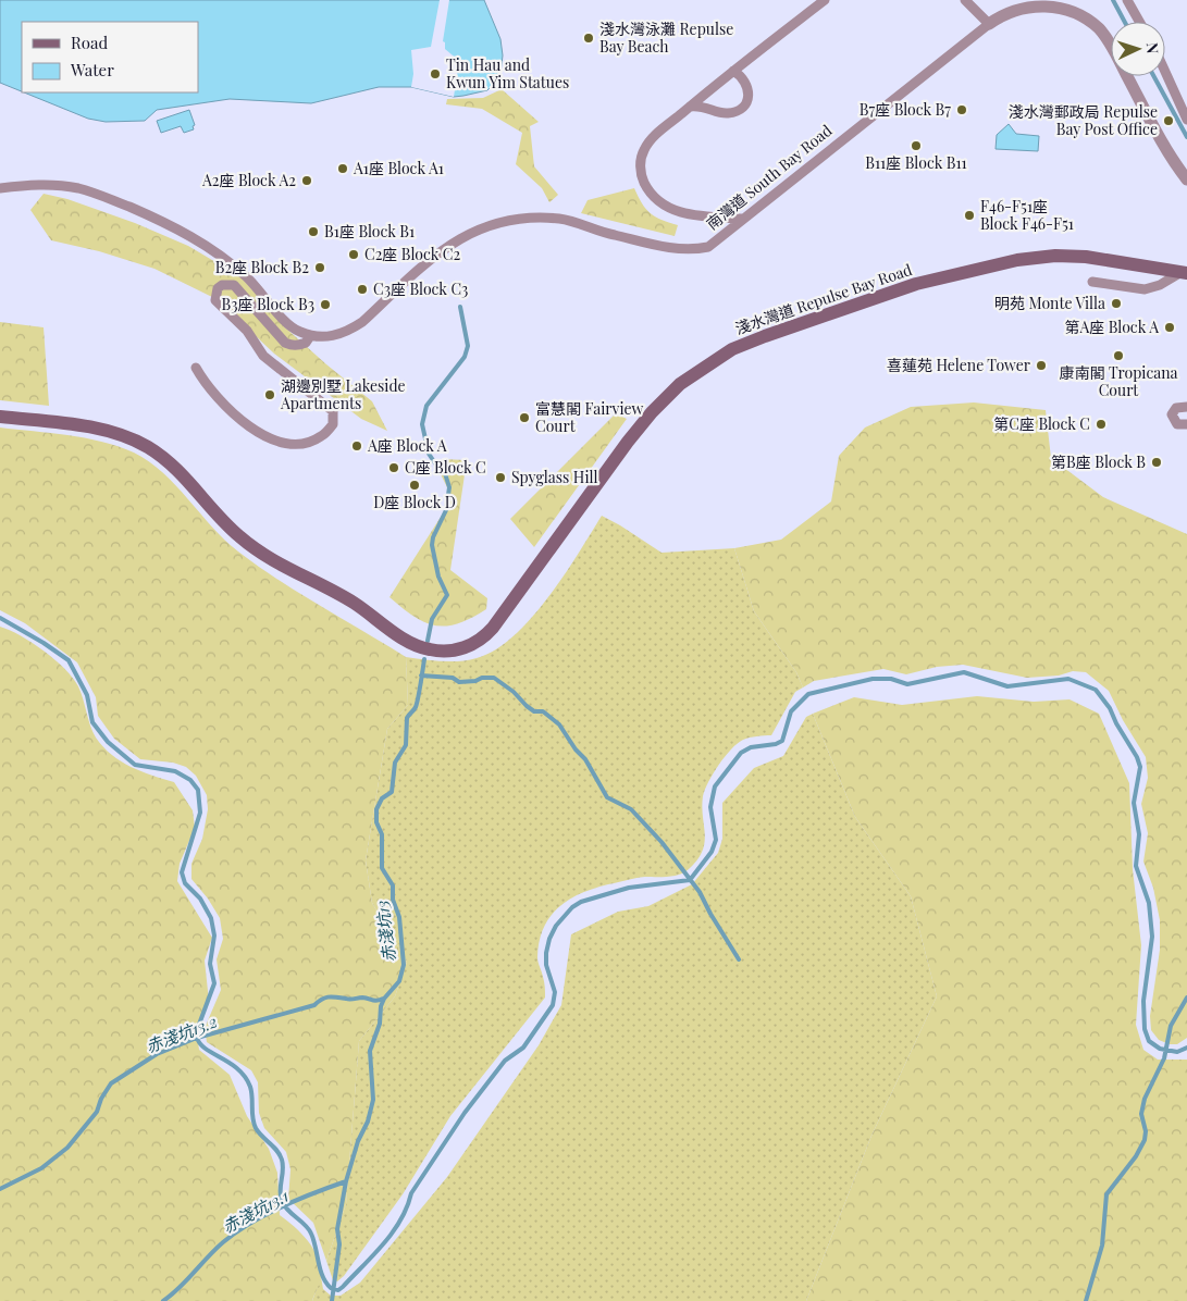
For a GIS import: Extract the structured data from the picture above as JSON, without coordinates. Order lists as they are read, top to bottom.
{
  "streets": {
    "main road": ["淺水灣道 Repulse Bay Road"],
    "street": ["南灣道 South Bay Road"]
  },
  "water": ["赤淺坑13", "赤淺坑13.2", "赤淺坑13.1"],
  "places": [
    "淺水灣泳灘 Repulse Bay Beach",
    "Tin Hau and Kwun Yim Statues",
    "B7座 Block B7",
    "淺水灣郵政局 Repulse Bay Post Office",
    "B11座 Block B11",
    "A1座 Block A1",
    "A2座 Block A2",
    "F46-F51座 Block F46-F51",
    "B1座 Block B1",
    "C2座 Block C2",
    "B2座 Block B2",
    "C3座 Block C3",
    "明苑 Monte Villa",
    "B3座 Block B3",
    "第A座 Block A",
    "康南閣 Tropicana Court",
    "喜蓮苑 Helene Tower",
    "湖邊別墅 Lakeside Apartments",
    "富慧閣 Fairview Court",
    "第C座 Block C",
    "A座 Block A",
    "第B座 Block B",
    "C座 Block C",
    "Spyglass Hill",
    "D座 Block D"
  ],
  "legend": ["Road", "Water"],
  "north": "right"
}
